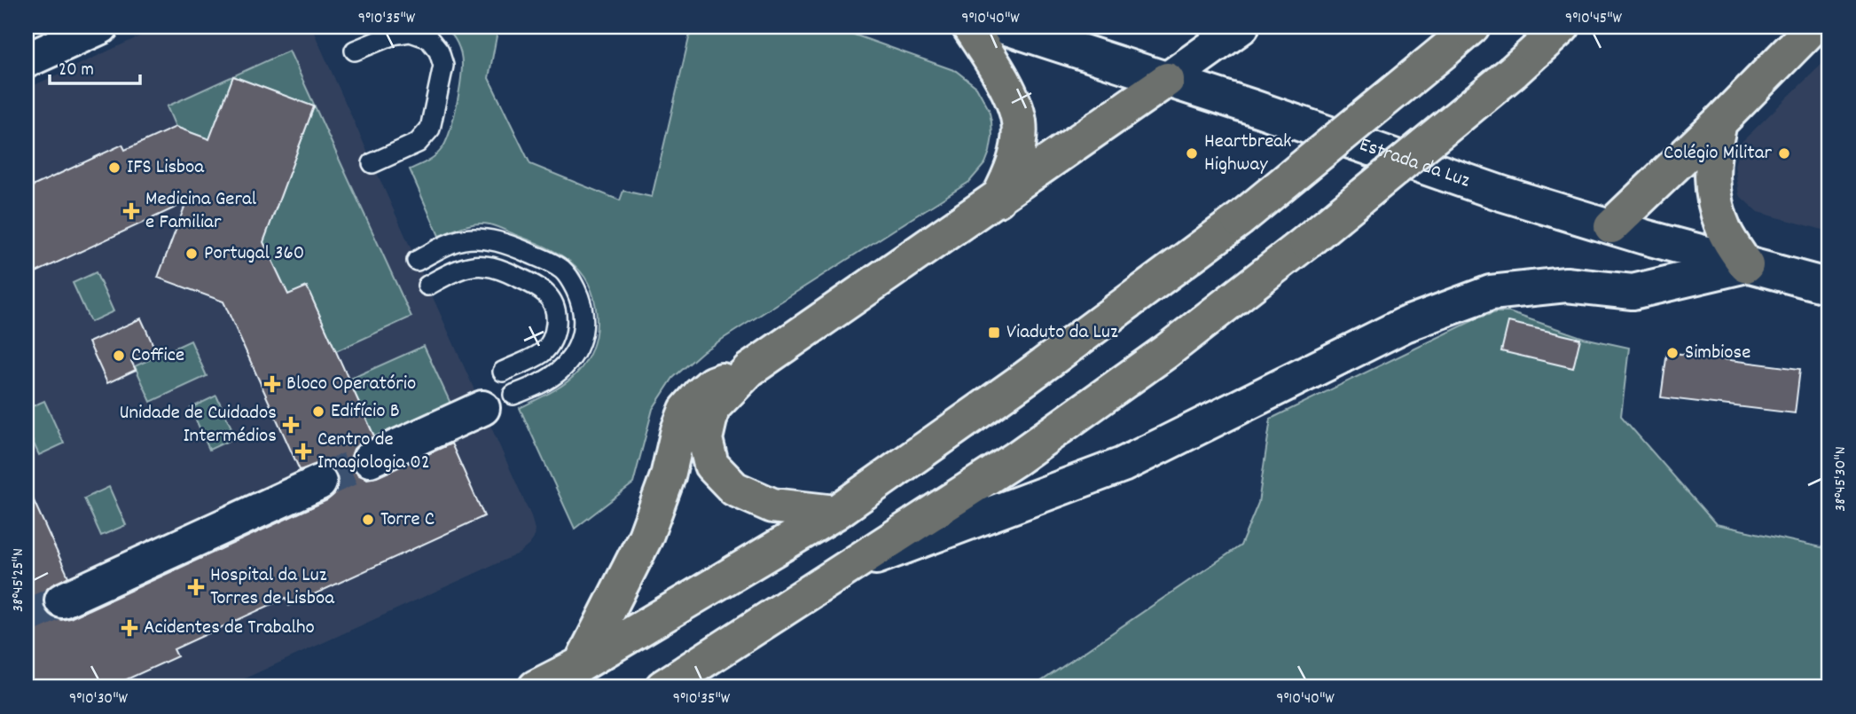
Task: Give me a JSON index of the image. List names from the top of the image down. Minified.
{"streets":{"main road":["Estrada da Luz"]},"places":{"other":["Heartbreak Highway","Colégio Militar","IFS Lisboa","Portugal 360","Simbiose","Coffice","Edifício B","Torre C"],"health":["Medicina Geral e Familiar","Bloco Operatório","Unidade de Cuidados Intermédios","Centro de Imagiologia 02","Hospital da Luz Torres de Lisboa","Acidentes de Trabalho"],"transit":["Viaduto da Luz"]},"scale_bar":"20 m","coordinates":["9°10'35\"W","9°10'40\"W","9°10'45\"W","38°45'30\"N","38°45'25\"N","9°10'30\"W"]}
